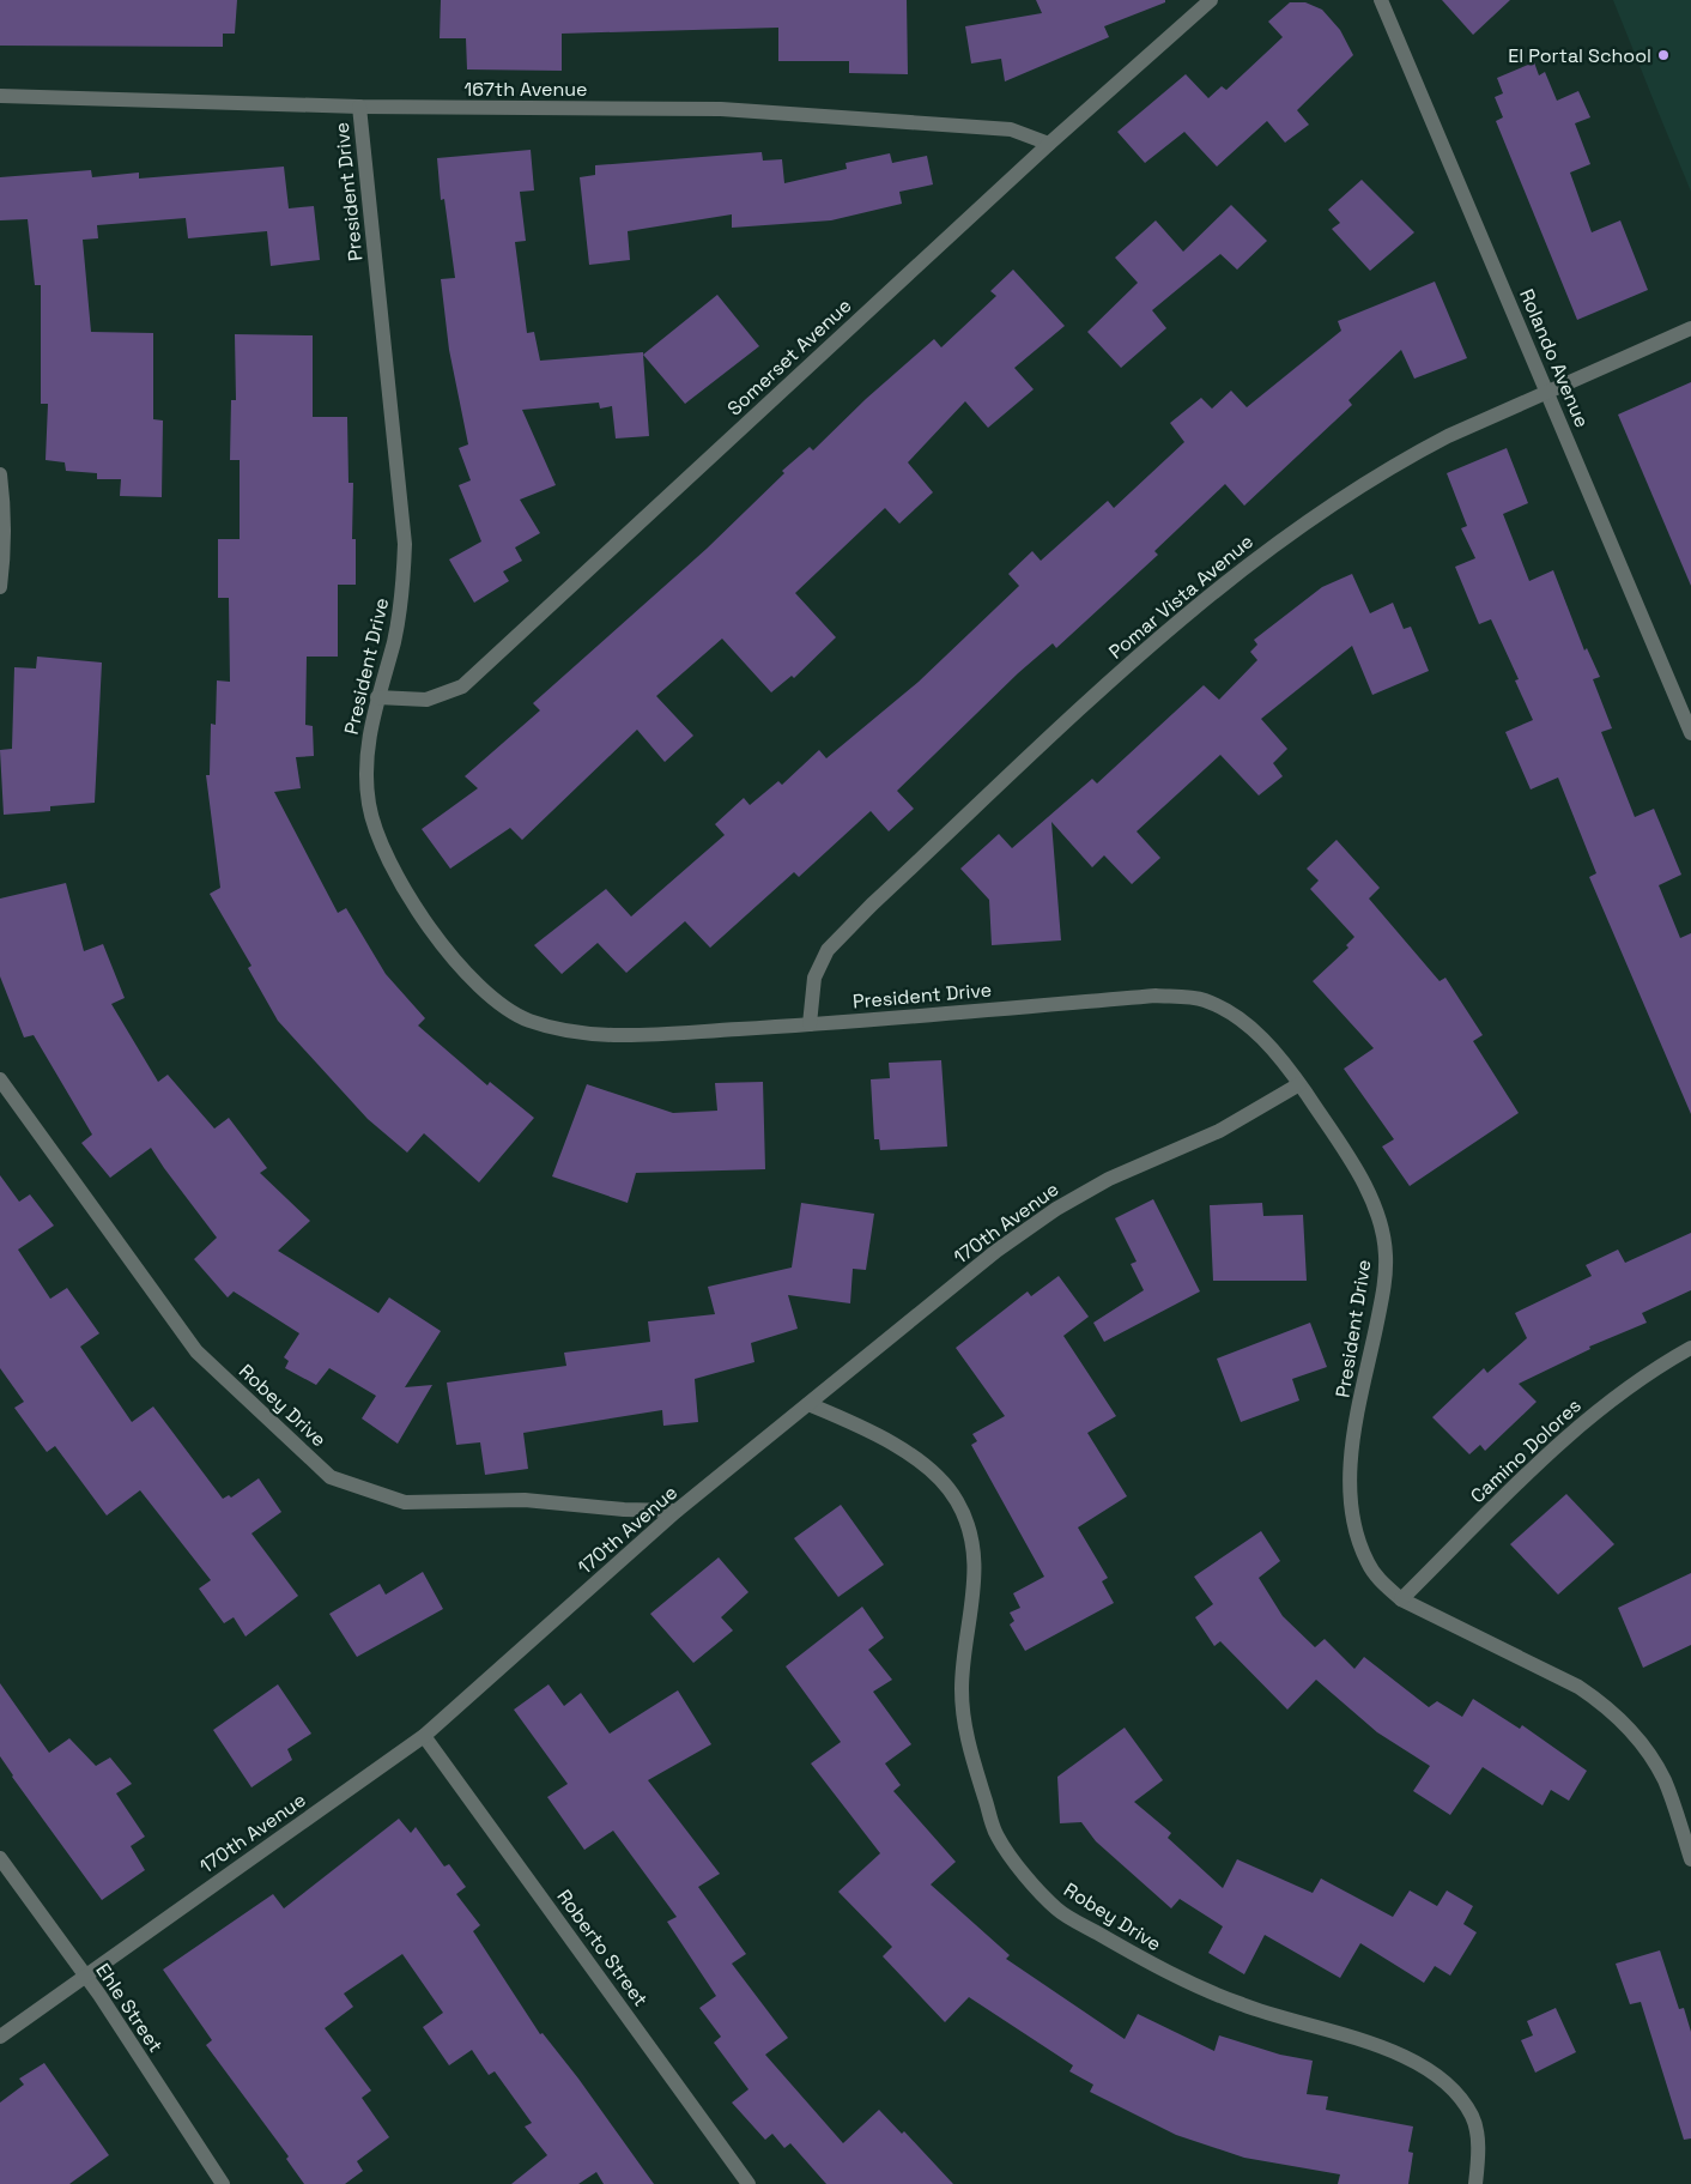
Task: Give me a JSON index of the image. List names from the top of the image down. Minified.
{"streets":{"street":["167th Avenue","President Drive","Somerset Avenue","Rolando Avenue","Pomar Vista Avenue","170th Avenue","Robey Drive","Camino Dolores","Roberto Street","Ehle Street"]},"crossings":[["167th Avenue","President Drive"],["167th Avenue","Somerset Avenue"],["President Drive","Somerset Avenue"],["President Drive","Pomar Vista Avenue"],["President Drive","170th Avenue"],["President Drive","Camino Dolores"],["Rolando Avenue","Pomar Vista Avenue"],["170th Avenue","Robey Drive"],["170th Avenue","Roberto Street"],["170th Avenue","Ehle Street"]],"places":["El Portal School"]}
